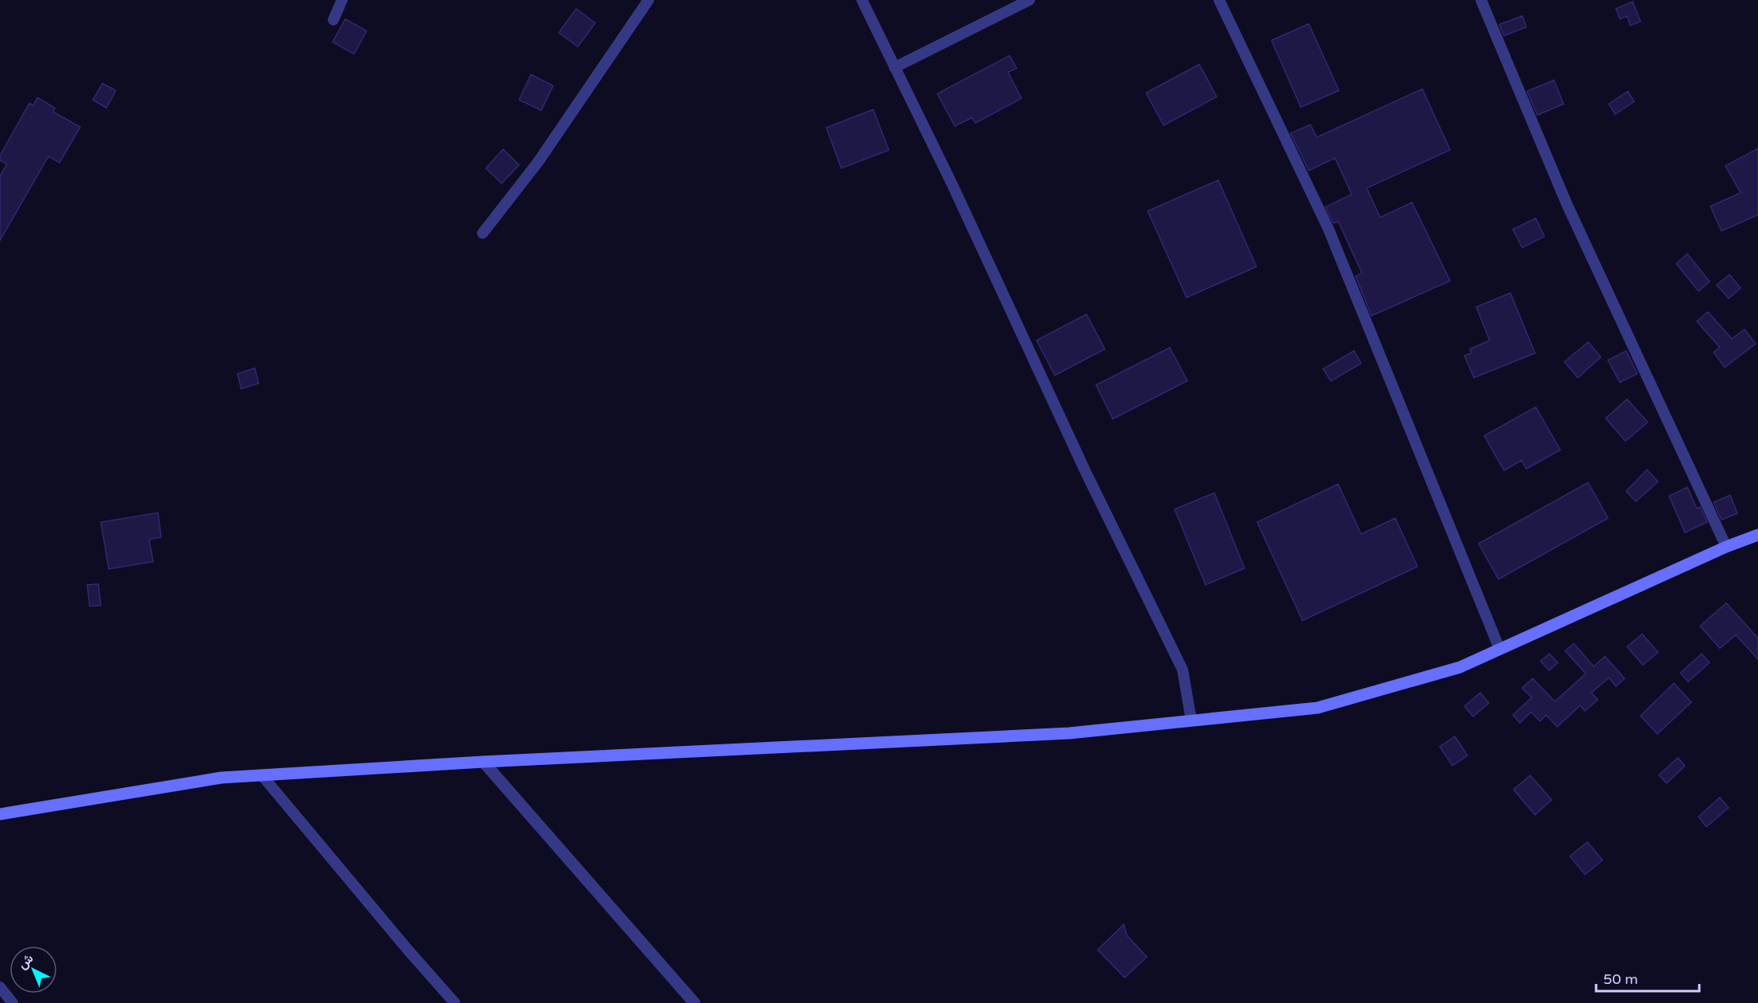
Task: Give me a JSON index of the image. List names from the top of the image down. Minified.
{"scale_bar":"50 m","north":"top left"}
